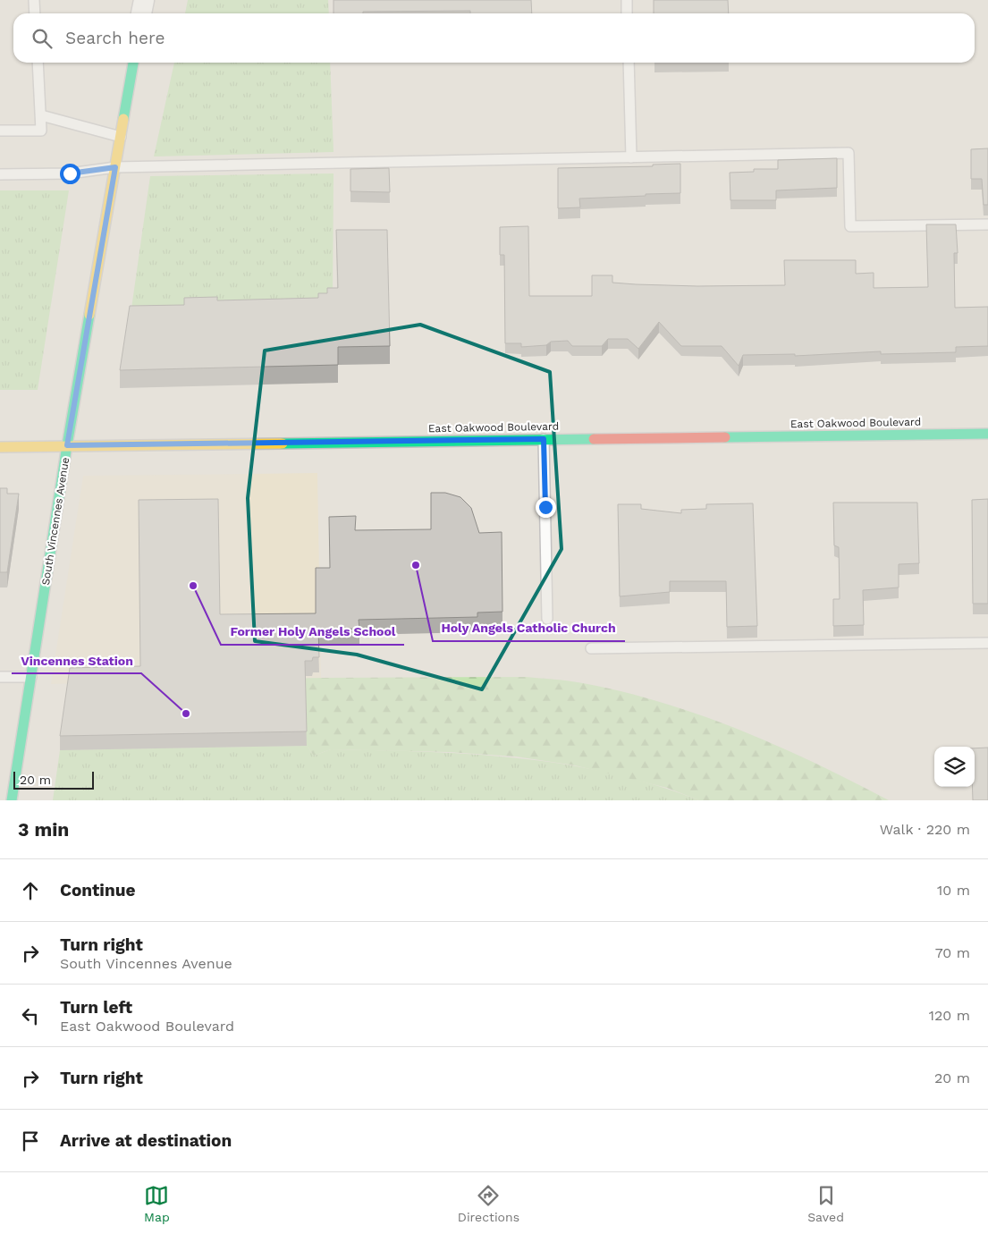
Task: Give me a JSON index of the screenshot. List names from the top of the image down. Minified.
{"streets":{"street":["East Oakwood Boulevard","South Vincennes Avenue"]},"crossings":[["East Oakwood Boulevard","South Vincennes Avenue"]],"places":["Holy Angels Catholic Church","Former Holy Angels School","Vincennes Station"],"scale_bar":"20 m","page":{"search":"Search here","scale":"20 m","heading":["3 min","Walk · 220 m"],"list":[["Continue","10 m"],["Turn right","South Vincennes Avenue","70 m"],["Turn left","East Oakwood Boulevard","120 m"],["Turn right","20 m"],"Arrive at destination"],"nav":["Map","Directions","Saved"]}}
